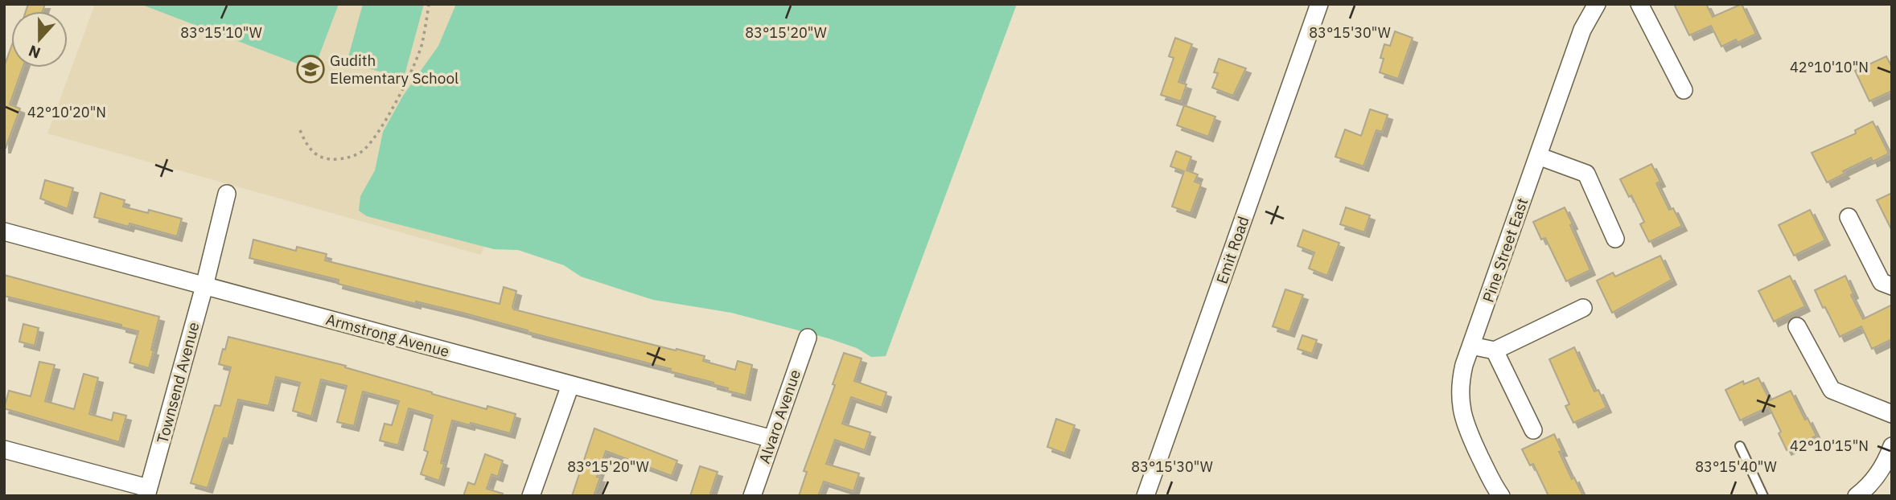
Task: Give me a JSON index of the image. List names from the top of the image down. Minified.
{"streets":{"street":["Emit Road","Pine Street East","Armstrong Avenue","Townsend Avenue","Alvaro Avenue"]},"crossings":[["Armstrong Avenue","Townsend Avenue"],["Armstrong Avenue","Alvaro Avenue"]],"places":{"school or university":["Gudith Elementary School"]},"north":"bottom","coordinates":["83°15'30\"W","83°15'10\"W","83°15'20\"W","42°10'10\"N","42°10'20\"N","42°10'15\"N","83°15'40\"W"]}
